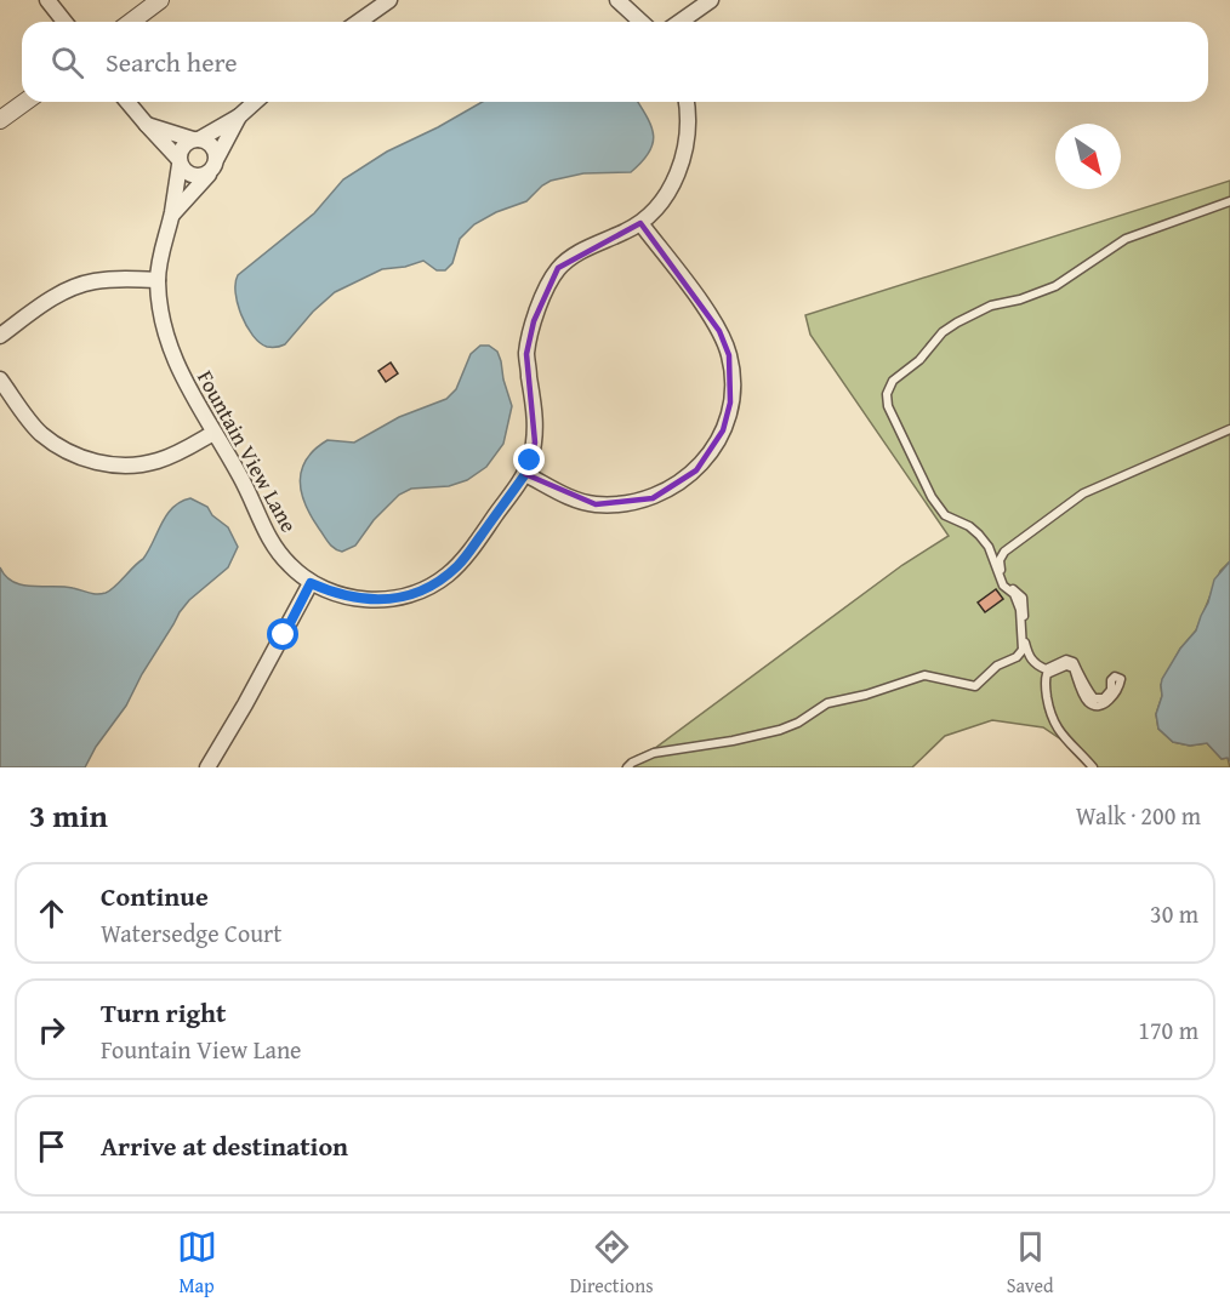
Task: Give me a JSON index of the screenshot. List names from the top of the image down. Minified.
{"streets":{"street":["Fountain View Lane"]},"north":"bottom right","page":{"search":"Search here","heading":["3 min","Walk · 200 m"],"list":[["Continue","Watersedge Court","30 m"],["Turn right","Fountain View Lane","170 m"],"Arrive at destination"],"nav":["Map","Directions","Saved"]}}
